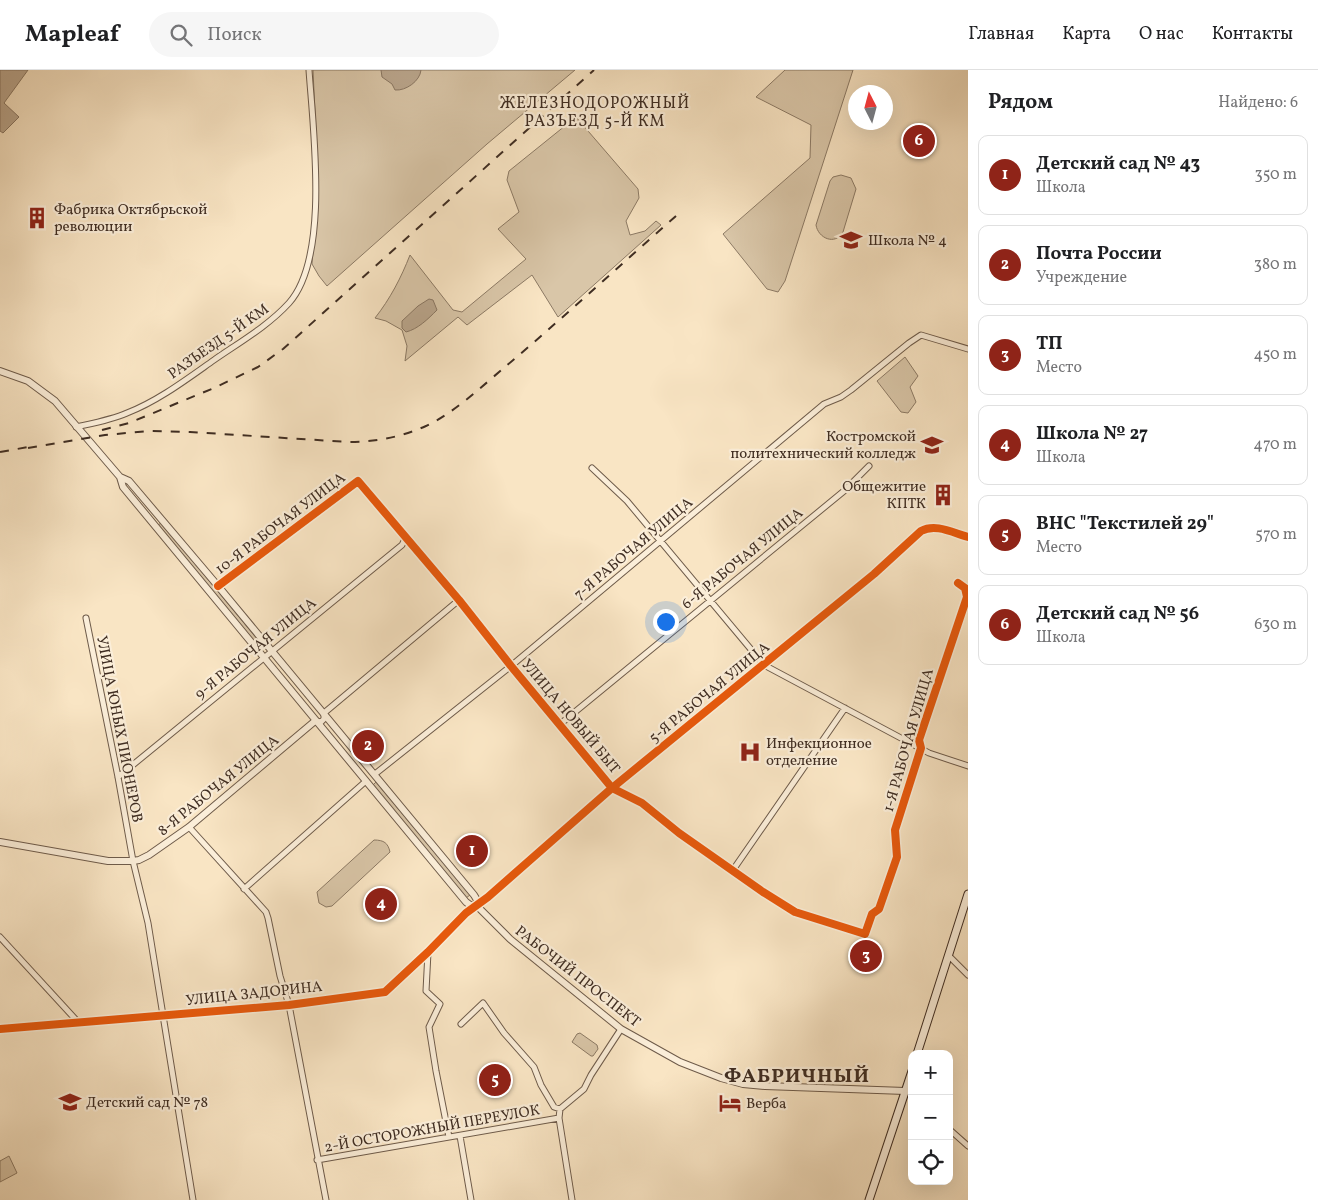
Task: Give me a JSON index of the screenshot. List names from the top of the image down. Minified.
{"streets":{"street":["РАЗЪЕЗД 5-Й КМ","10-Я РАБОЧАЯ УЛИЦА","7-Я РАБОЧАЯ УЛИЦА","6-Я РАБОЧАЯ УЛИЦА","9-Я РАБОЧАЯ УЛИЦА","5-Я РАБОЧАЯ УЛИЦА","УЛИЦА НОВЫЙ БЫТ","УЛИЦА ЮНЫХ ПИОНЕРОВ","1-Я РАБОЧАЯ УЛИЦА","8-Я РАБОЧАЯ УЛИЦА","РАБОЧИЙ ПРОСПЕКТ","УЛИЦА ЗАДОРИНА","2-Й ОСТОРОЖНЫЙ ПЕРЕУЛОК"]},"crossings":[["РАЗЪЕЗД 5-Й КМ","РАБОЧИЙ ПРОСПЕКТ"],["10-Я РАБОЧАЯ УЛИЦА","УЛИЦА НОВЫЙ БЫТ"],["10-Я РАБОЧАЯ УЛИЦА","РАБОЧИЙ ПРОСПЕКТ"],["7-Я РАБОЧАЯ УЛИЦА","УЛИЦА НОВЫЙ БЫТ"],["7-Я РАБОЧАЯ УЛИЦА","РАБОЧИЙ ПРОСПЕКТ"],["6-Я РАБОЧАЯ УЛИЦА","УЛИЦА НОВЫЙ БЫТ"],["9-Я РАБОЧАЯ УЛИЦА","УЛИЦА НОВЫЙ БЫТ"],["9-Я РАБОЧАЯ УЛИЦА","УЛИЦА ЮНЫХ ПИОНЕРОВ"],["9-Я РАБОЧАЯ УЛИЦА","РАБОЧИЙ ПРОСПЕКТ"],["5-Я РАБОЧАЯ УЛИЦА","УЛИЦА НОВЫЙ БЫТ"],["5-Я РАБОЧАЯ УЛИЦА","РАБОЧИЙ ПРОСПЕКТ"],["5-Я РАБОЧАЯ УЛИЦА","УЛИЦА ЗАДОРИНА"],["УЛИЦА НОВЫЙ БЫТ","1-Я РАБОЧАЯ УЛИЦА"],["УЛИЦА ЮНЫХ ПИОНЕРОВ","8-Я РАБОЧАЯ УЛИЦА"],["УЛИЦА ЮНЫХ ПИОНЕРОВ","УЛИЦА ЗАДОРИНА"],["8-Я РАБОЧАЯ УЛИЦА","РАБОЧИЙ ПРОСПЕКТ"],["РАБОЧИЙ ПРОСПЕКТ","УЛИЦА ЗАДОРИНА"],["РАБОЧИЙ ПРОСПЕКТ","2-Й ОСТОРОЖНЫЙ ПЕРЕУЛОК"]],"districts":["ЖЕЛЕЗНОДОРОЖНЫЙ РАЗЪЕЗД 5-Й КМ","ФАБРИЧНЫЙ"],"places":{"building":["Фабрика Октябрьской революции","Общежитие КПТК"],"school or university":["Школа № 4","Костромской политехнический колледж","Детский сад № 78"],"hospital":["Инфекционное отделение"],"hotel":["Верба"]},"north":"top","page":{"header":"Mapleaf","search":"Поиск","nav":["Главная","Карта","О нас","Контакты"],"heading":["Рядом","Найдено: 6"],"pins":["6","2","1","4","3","5"],"list":[{"mark":"1","name":"Детский сад № 43","note":"Школа","value":"350 m"},{"mark":"2","name":"Почта России","note":"Учреждение","value":"380 m"},{"mark":"3","name":"ТП","note":"Место","value":"450 m"},{"mark":"4","name":"Школа № 27","note":"Школа","value":"470 m"},{"mark":"5","name":"ВНС \"Текстилей 29\"","note":"Место","value":"570 m"},{"mark":"6","name":"Детский сад № 56","note":"Школа","value":"630 m"}],"map_buttons":["+","−"]}}
